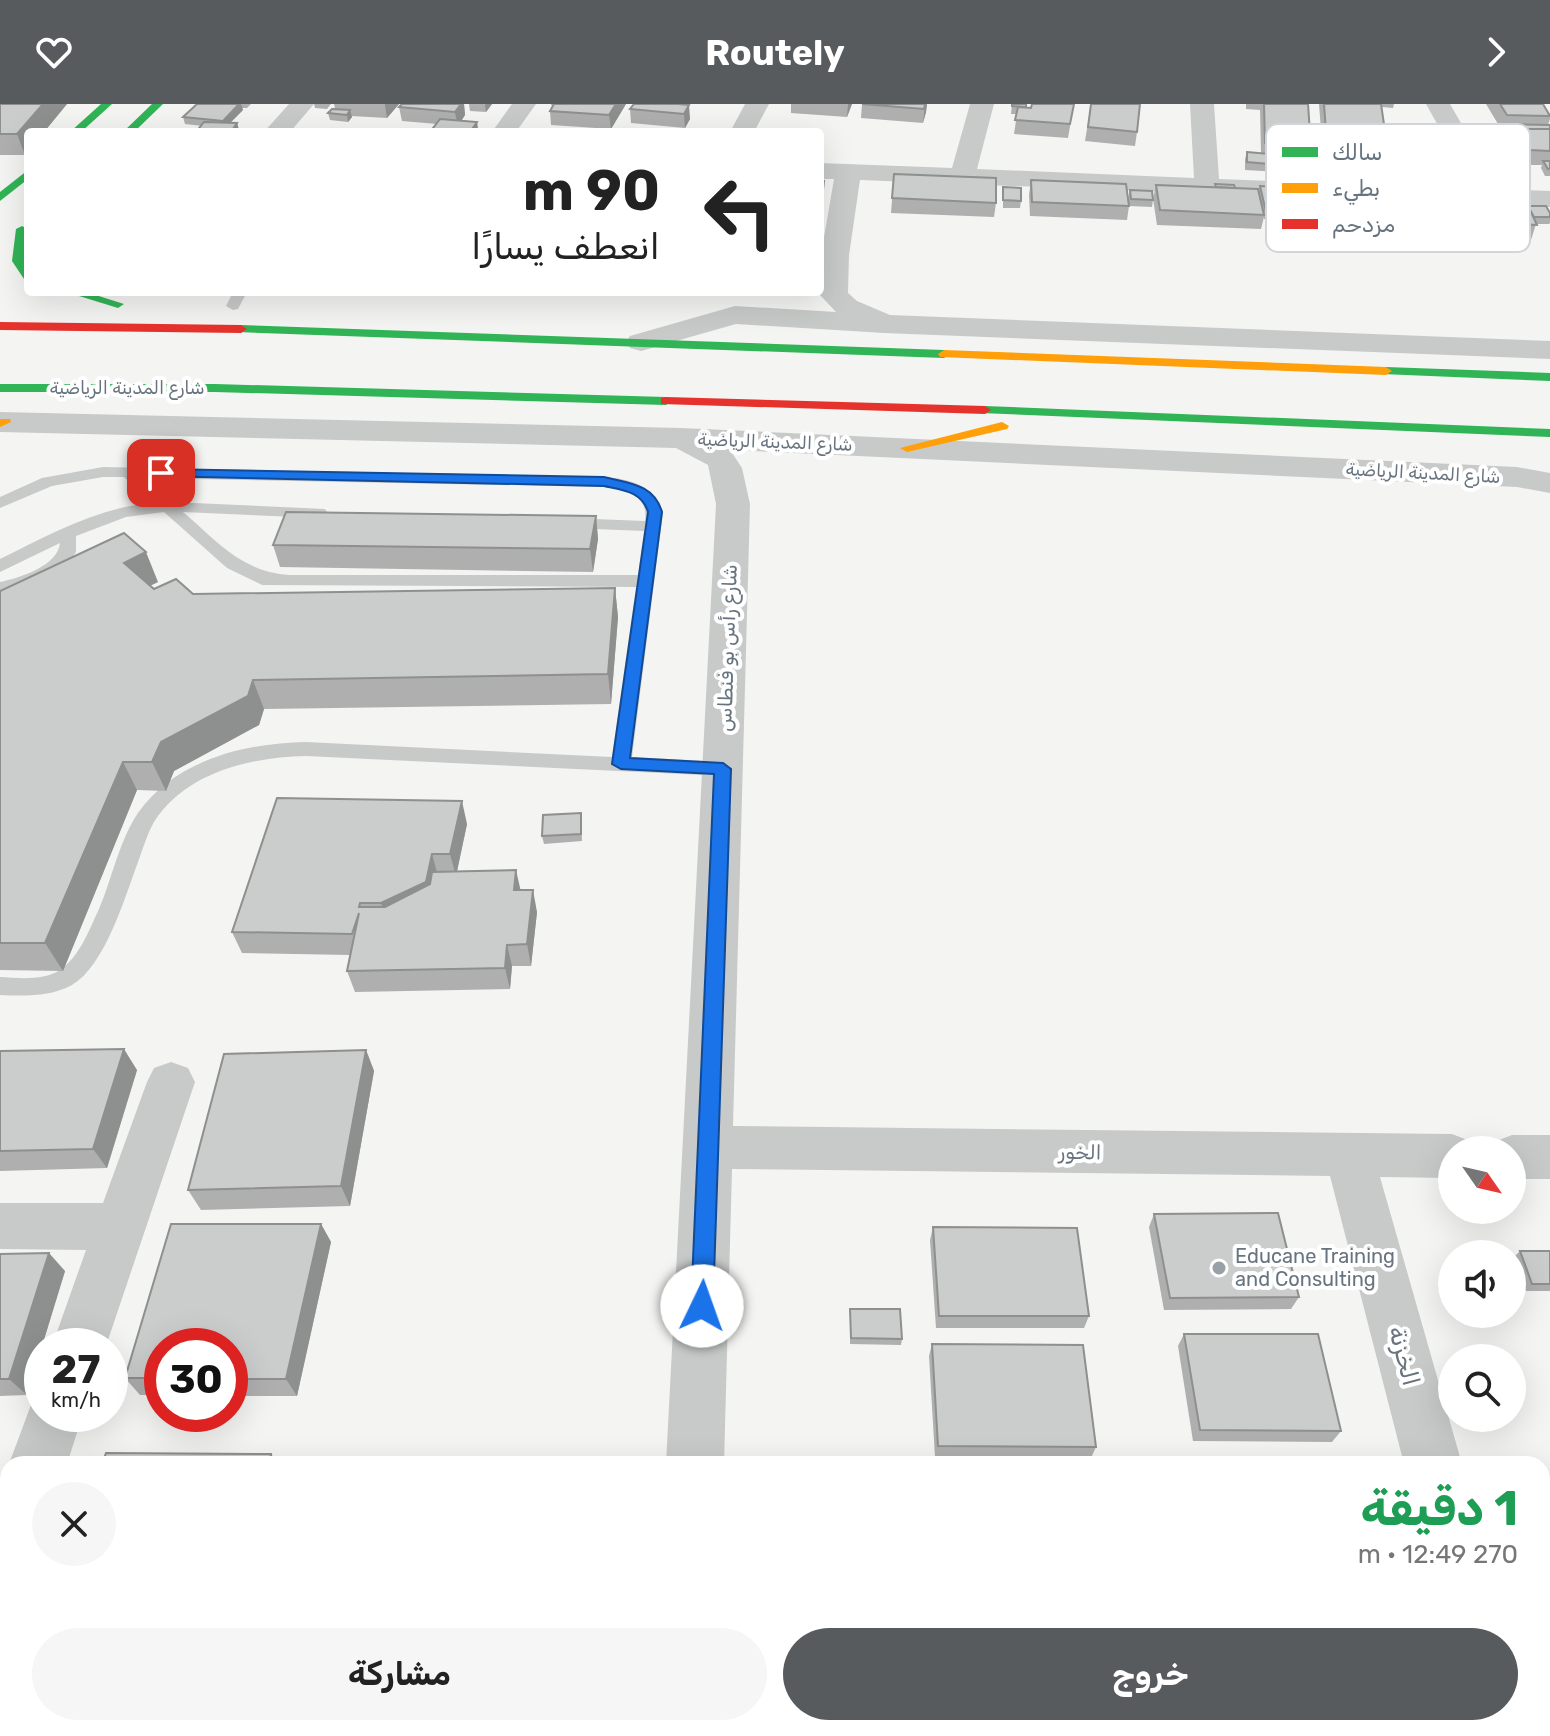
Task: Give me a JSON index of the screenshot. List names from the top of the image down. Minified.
{"streets":{"main road":["شارع المدينة الرياضية"],"street":["شارع رأس بو فنطاس","الخور","الخزنة"]},"crossings":[["شارع المدينة الرياضية","شارع رأس بو فنطاس"],["شارع رأس بو فنطاس","الخور"],["الخور","الخزنة"]],"places":["Educane Training and Consulting"],"legend":["سالك","بطيء","مزدحم"],"north":"bottom right","page":{"header":"Routely","turn":["90 m","انعطف يسارًا"],"speed":"27 km/h","limit":"30","heading":["1 دقيقة","270 m · 12:49"],"buttons":["خروج","مشاركة"]}}
